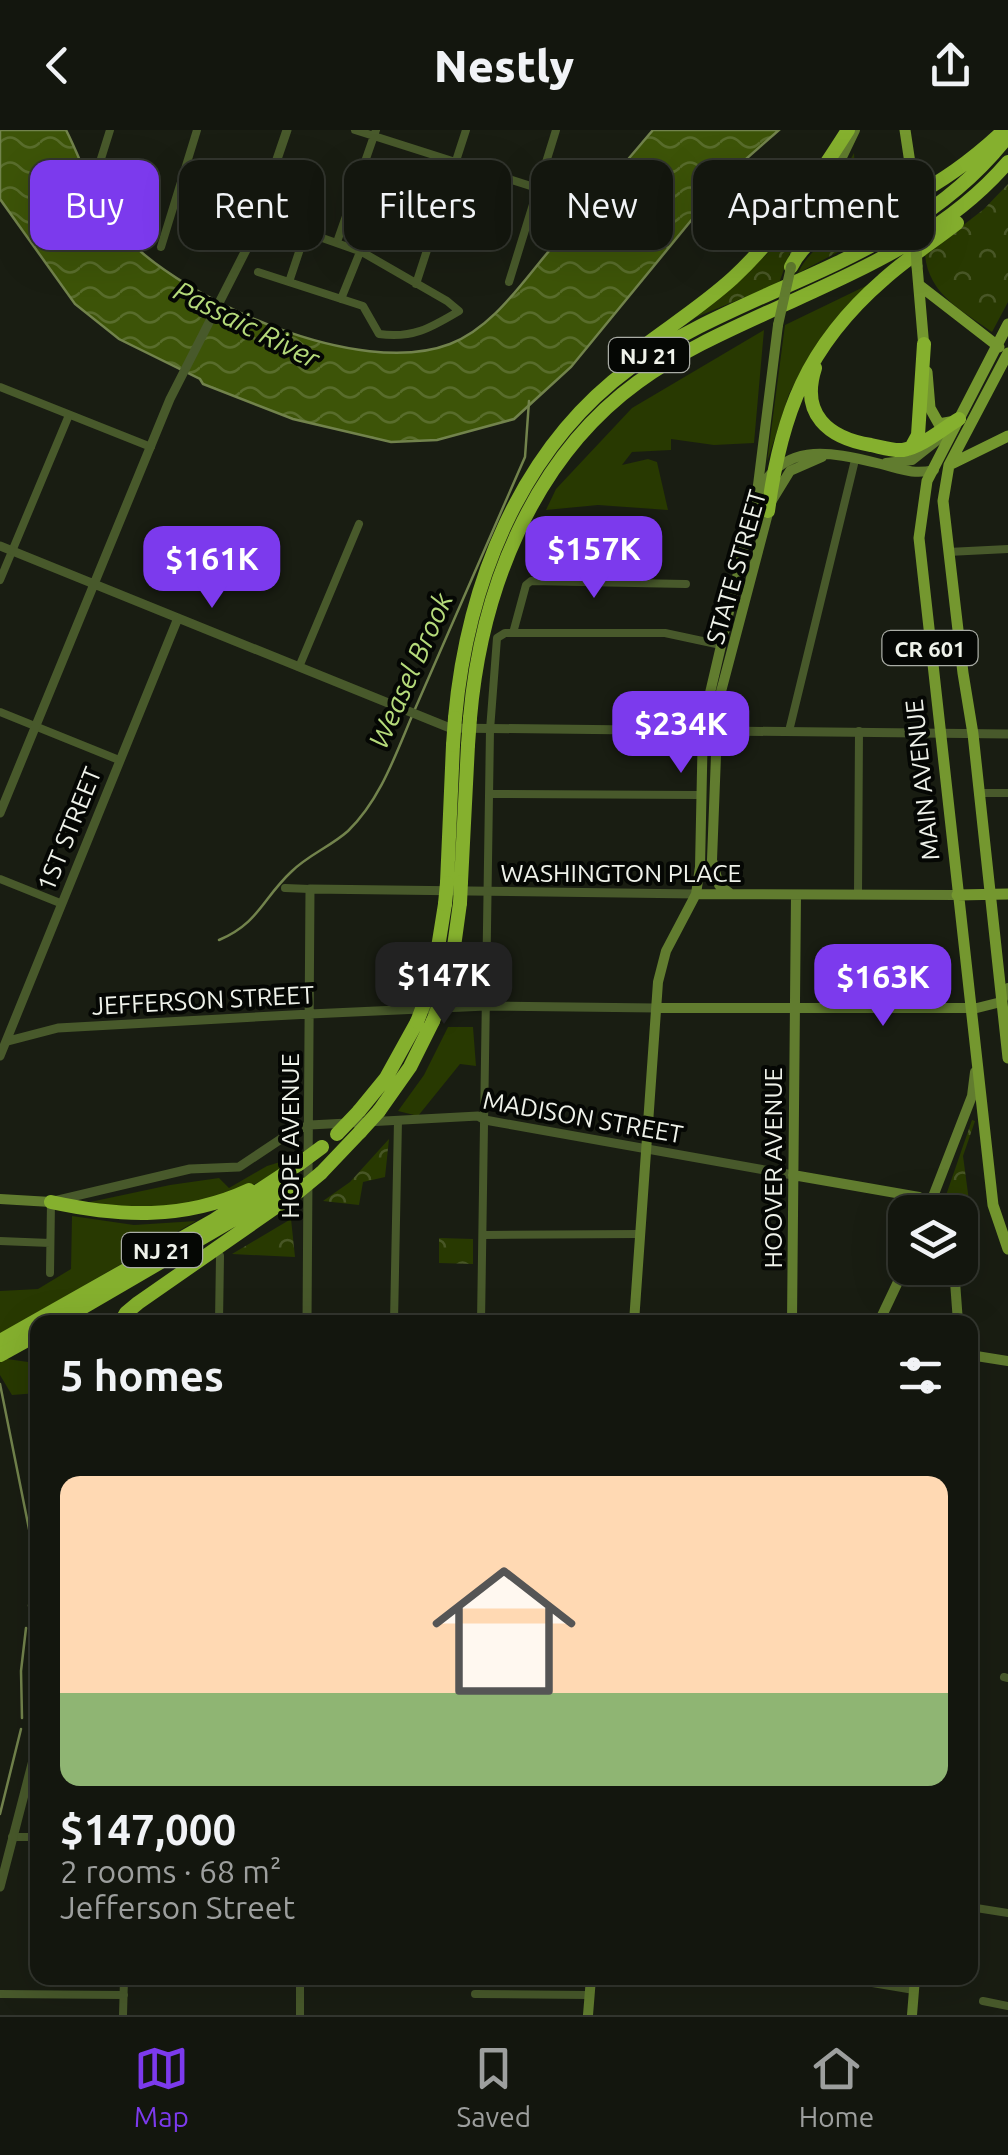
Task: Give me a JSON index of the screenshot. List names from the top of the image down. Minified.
{"streets":{"highway":["NJ 21"],"main road":["STATE STREET","CR 601","MAIN AVENUE","WASHINGTON PLACE","JEFFERSON STREET","MADISON STREET","HOOVER AVENUE"],"street":["1ST STREET","HOPE AVENUE"]},"crossings":[["STATE STREET","MAIN AVENUE"],["STATE STREET","WASHINGTON PLACE"],["MAIN AVENUE","WASHINGTON PLACE"],["MAIN AVENUE","JEFFERSON STREET"],["1ST STREET","JEFFERSON STREET"],["WASHINGTON PLACE","HOPE AVENUE"],["WASHINGTON PLACE","HOOVER AVENUE"],["JEFFERSON STREET","HOPE AVENUE"],["JEFFERSON STREET","HOOVER AVENUE"],["MADISON STREET","HOPE AVENUE"],["MADISON STREET","HOOVER AVENUE"]],"water":["Passaic River","Weasel Brook"],"page":{"header":"Nestly","chip":["Buy","Rent","Filters","New","Apartment"],"price":["$157K","$161K","$234K","$147K","$163K"],"heading":"5 homes","list":[{"name":"$147,000","note":"2 rooms · 68 m² · Jefferson Street"}],"tabs":["Map","Saved","Home"]}}
